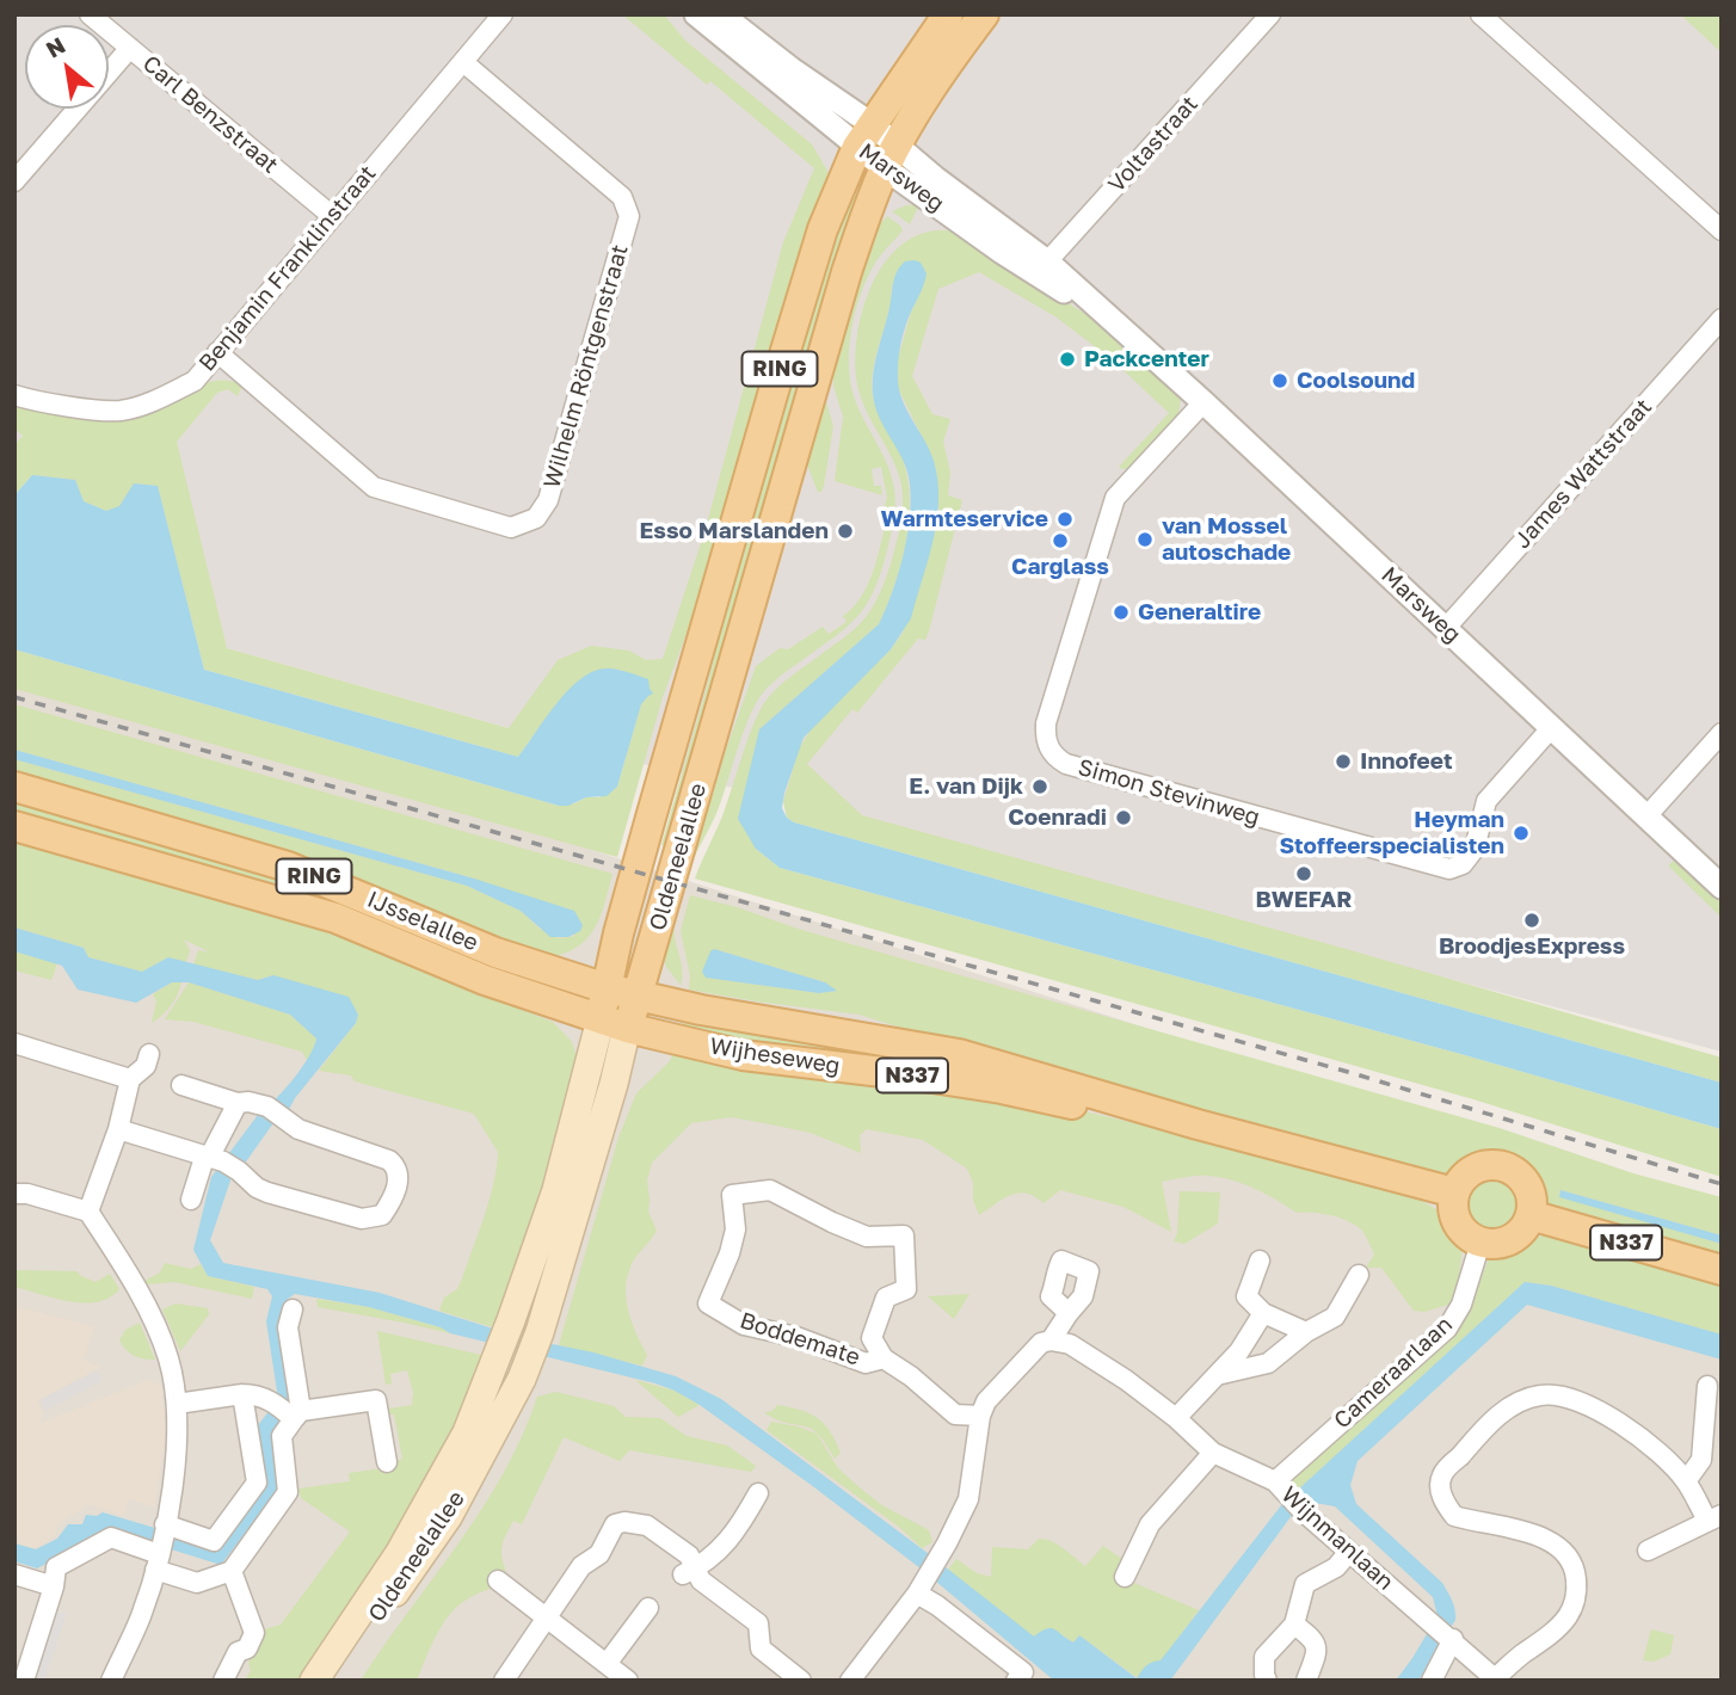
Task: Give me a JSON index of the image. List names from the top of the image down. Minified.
{"streets":{"main road":["RING","Oldeneelallee","IJsselallee","Wijheseweg","N337"],"street":["Carl Benzstraat","Voltastraat","Marsweg","Benjamin Franklinstraat","Wilhelm Röntgenstraat","James Wattstraat","Simon Stevinweg","Boddemate","Cameraarlaan","Wijnmanlaan"]},"crossings":[["Carl Benzstraat","Benjamin Franklinstraat"],["Voltastraat","Marsweg"],["Marsweg","James Wattstraat"],["Marsweg","Simon Stevinweg"],["Marsweg","Oldeneelallee"],["Benjamin Franklinstraat","Wilhelm Röntgenstraat"],["Oldeneelallee","IJsselallee"],["Oldeneelallee","Wijheseweg"],["IJsselallee","Wijheseweg"],["Wijheseweg","N337"],["Wijheseweg","Cameraarlaan"],["N337","Cameraarlaan"],["Cameraarlaan","Wijnmanlaan"]],"places":["Packcenter","Coolsound","Warmteservice","Esso Marslanden","van Mossel autoschade","Carglass","Generaltire","Innofeet","E. van Dijk","Coenradi","Heyman Stoffeerspecialisten","BWEFAR","BroodjesExpress"],"north":"top left"}
